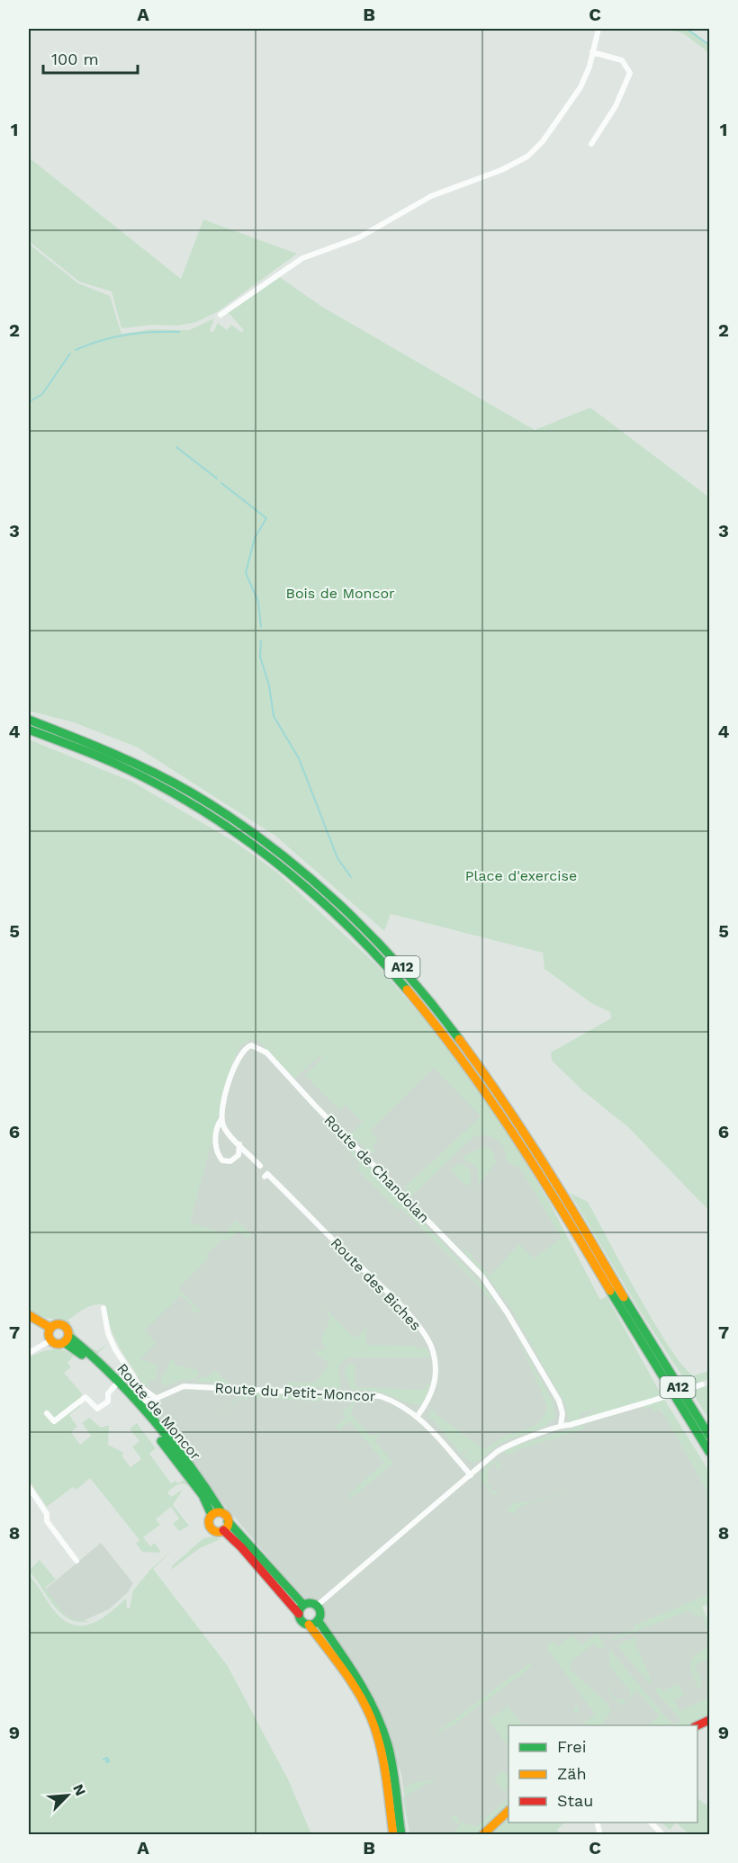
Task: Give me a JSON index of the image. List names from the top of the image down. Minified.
{"streets":{"main road":["A12","Route de Moncor"],"street":["Route de Chandolan","Route des Biches","Route du Petit-Moncor"]},"crossings":[["Route des Biches","Route du Petit-Moncor"],["Route du Petit-Moncor","Route de Moncor"]],"parks":["Bois de Moncor","Place d'exercise"],"legend":["Frei","Zäh","Stau"],"scale_bar":"100 m","north":"top right","grid":{"columns":["A","B","C"],"rows":["1","2","3","4","5","6","7","8","9"]}}
